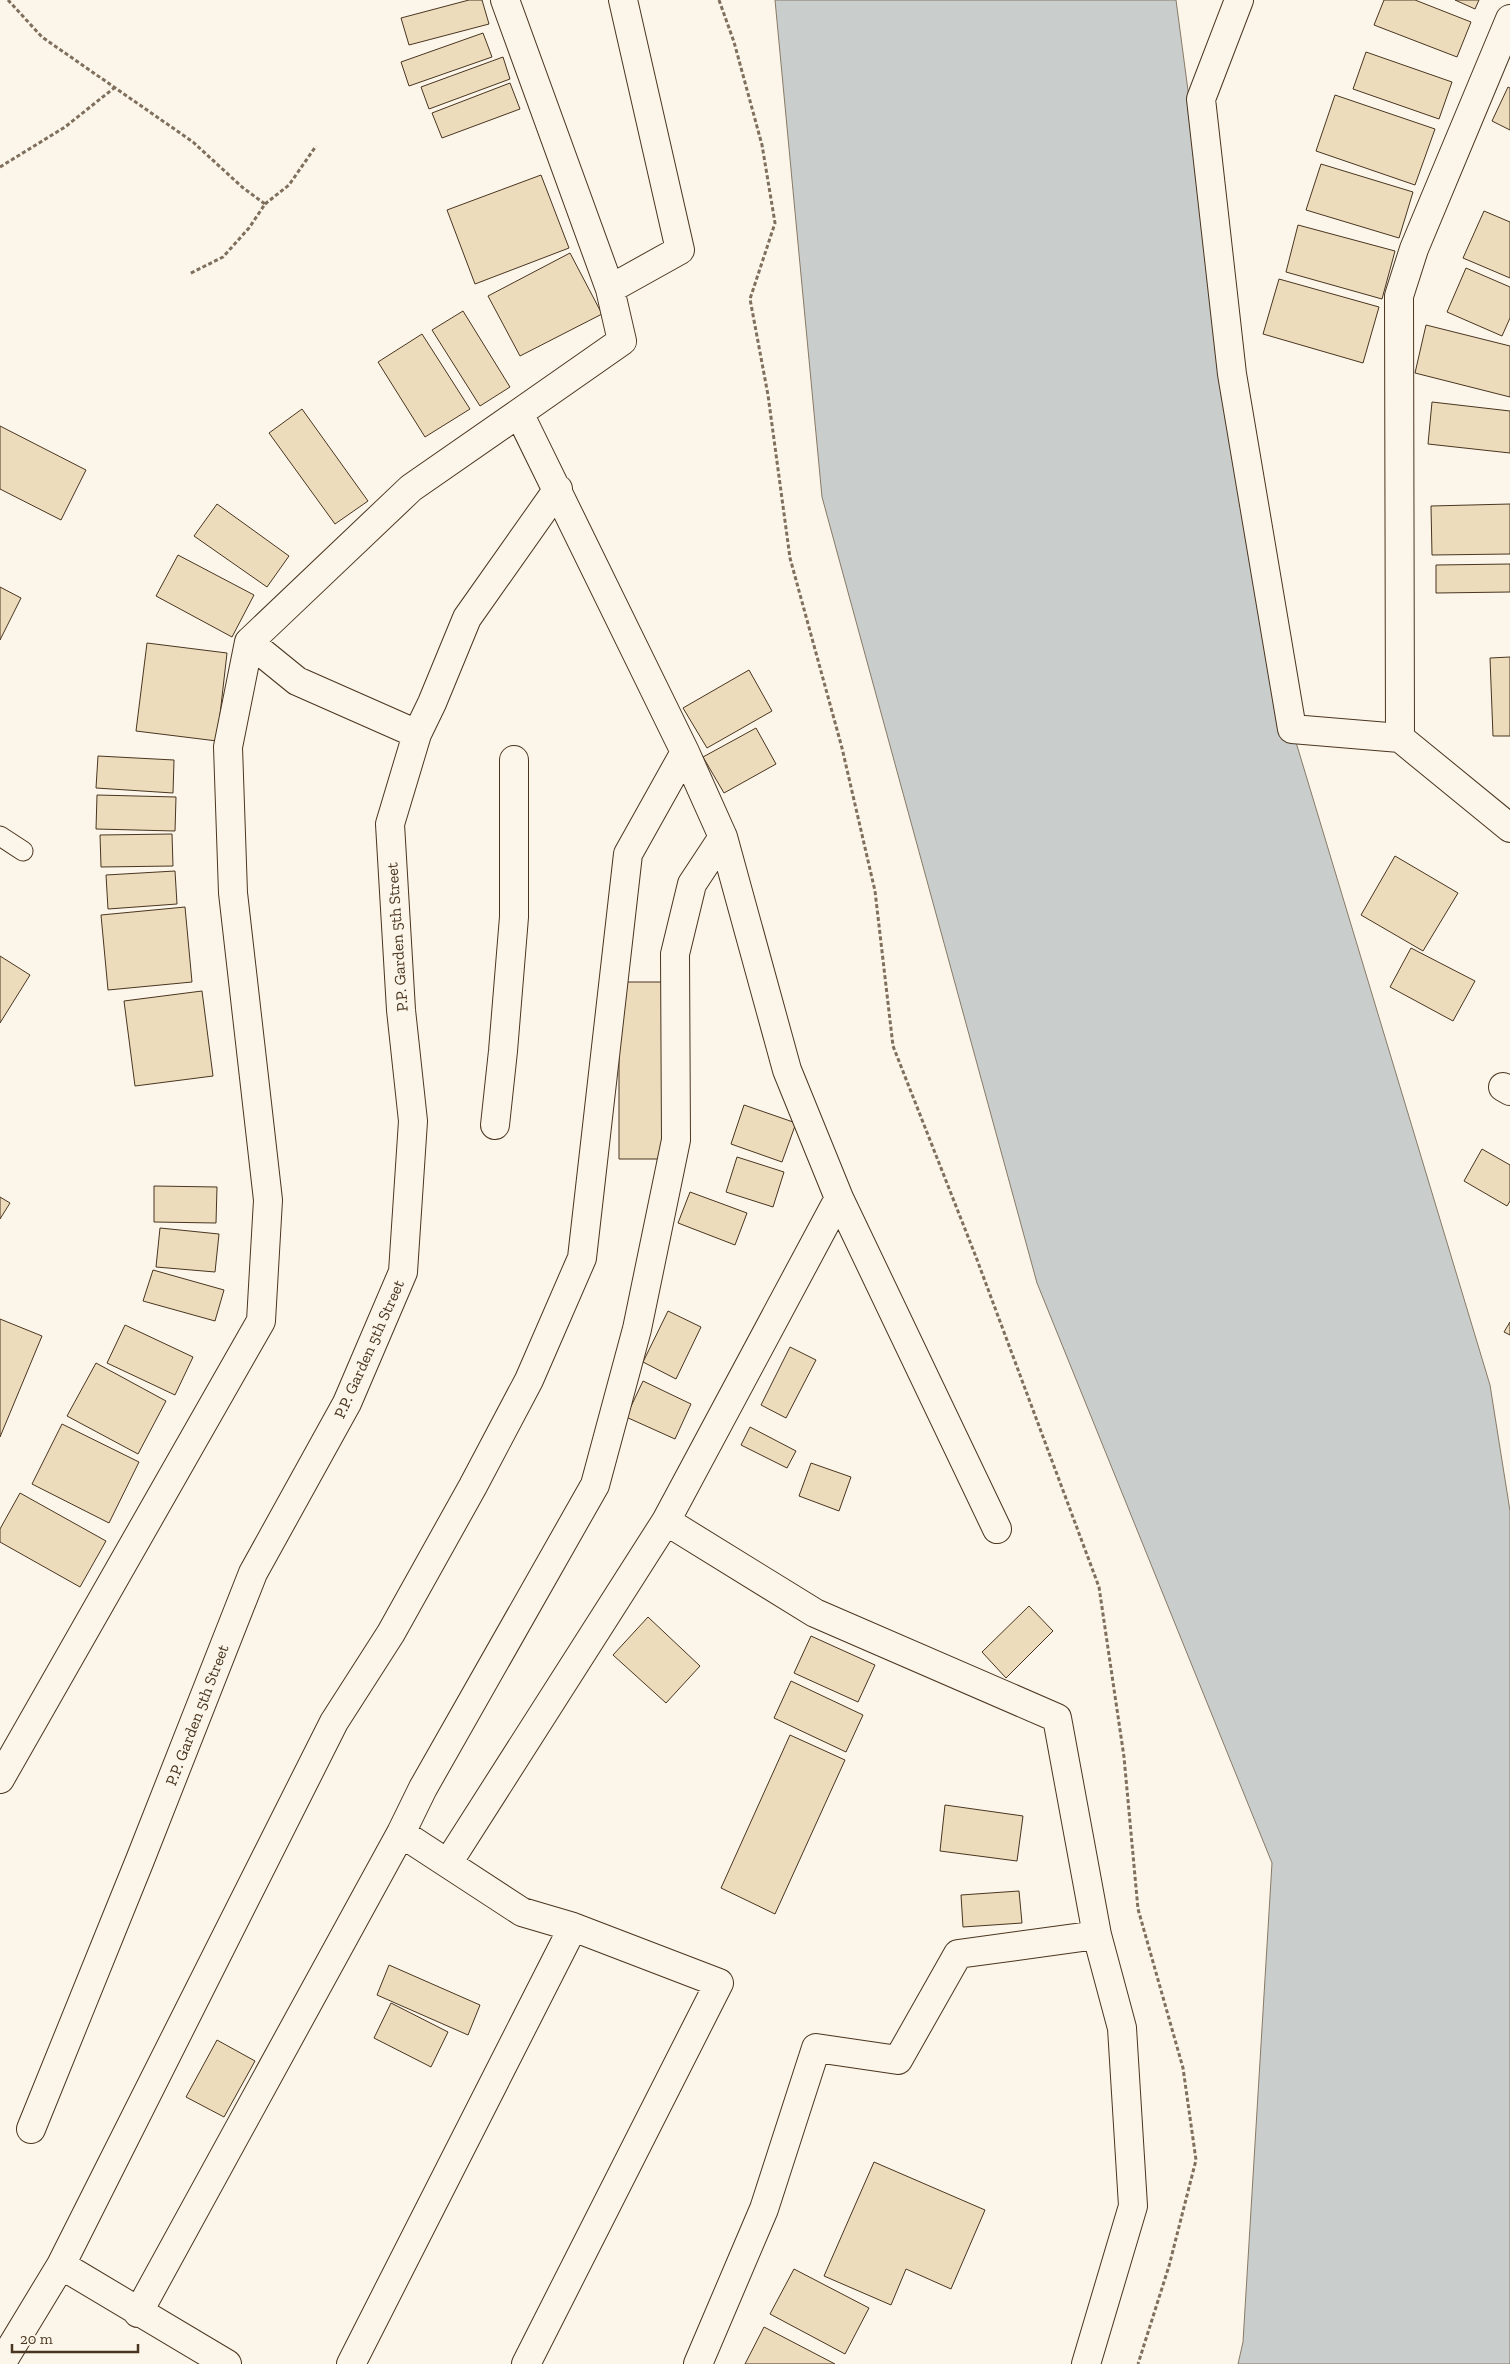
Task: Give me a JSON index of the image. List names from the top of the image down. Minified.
{"streets":{"street":["P.P. Garden 5th Street"]},"scale_bar":"20 m"}
